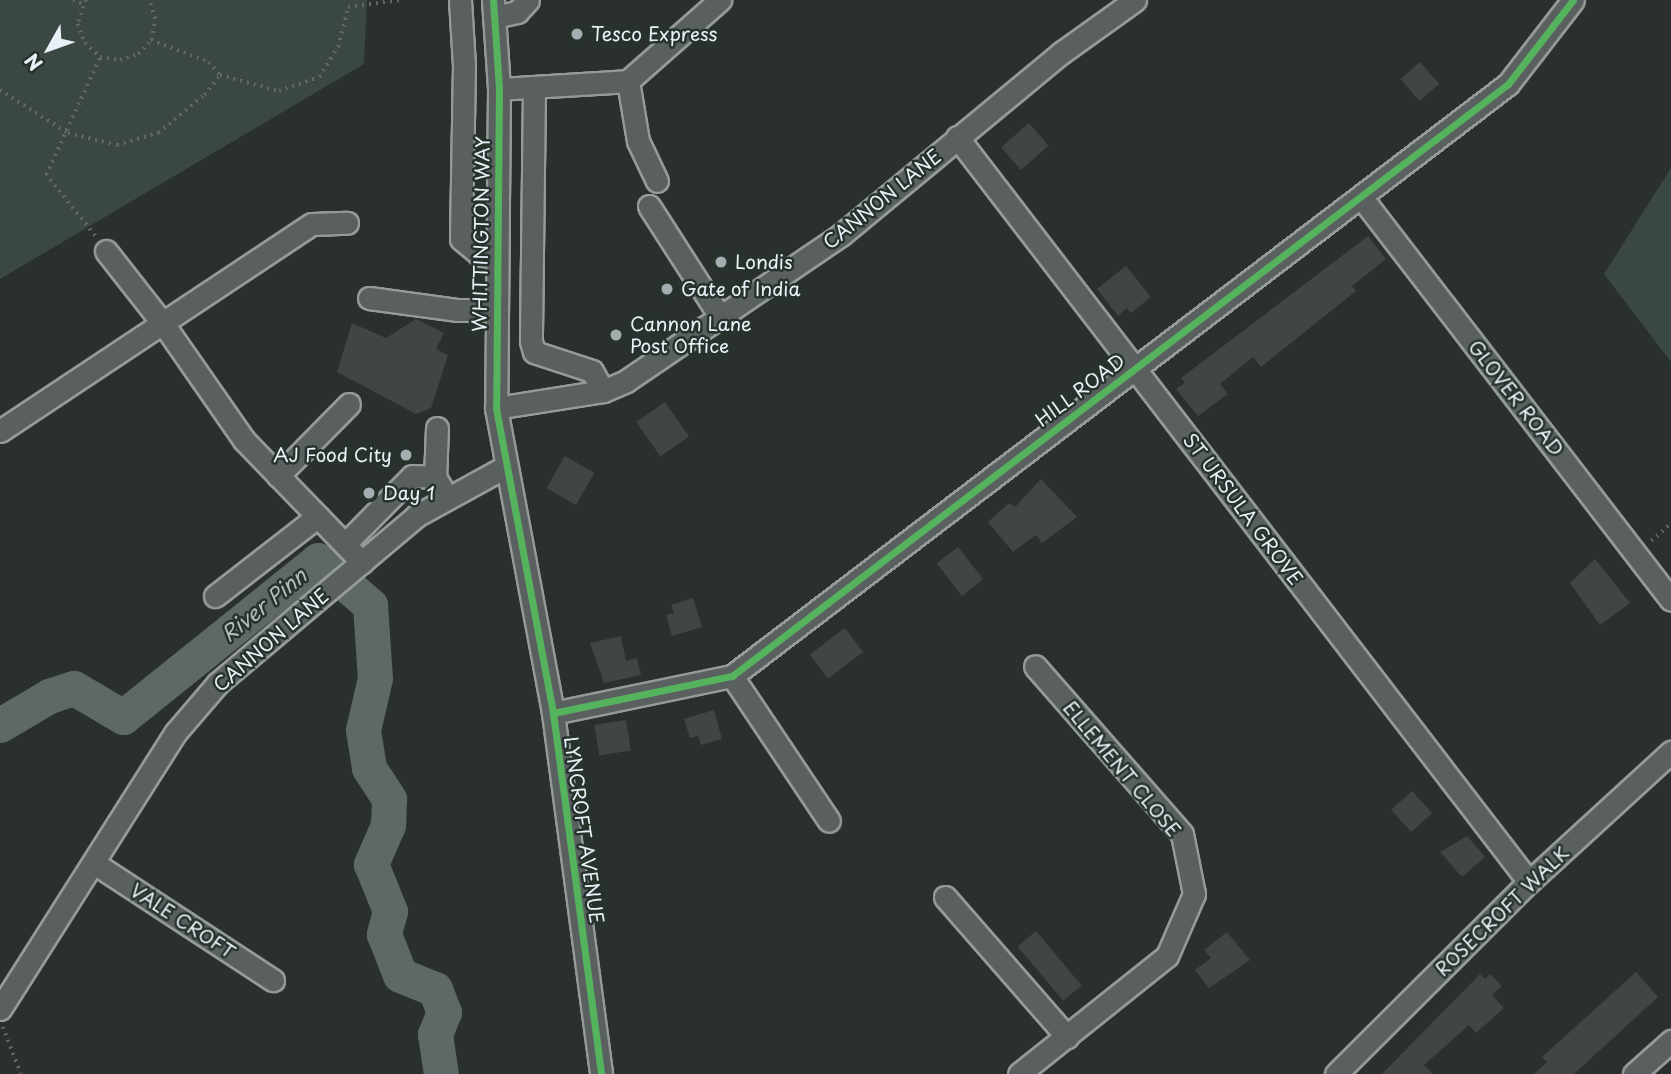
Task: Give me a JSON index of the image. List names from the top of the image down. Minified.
{"streets":{"street":["CANNON LANE","WHITTINGTON WAY","HILL ROAD","GLOVER ROAD","ST URSULA GROVE","ELLEMENT CLOSE","LYNCROFT AVENUE","ROSECROFT WALK","VALE CROFT"]},"crossings":[["CANNON LANE","WHITTINGTON WAY"],["CANNON LANE","ST URSULA GROVE"],["CANNON LANE","LYNCROFT AVENUE"],["CANNON LANE","VALE CROFT"],["WHITTINGTON WAY","LYNCROFT AVENUE"],["HILL ROAD","GLOVER ROAD"],["HILL ROAD","ST URSULA GROVE"],["HILL ROAD","LYNCROFT AVENUE"],["ST URSULA GROVE","ROSECROFT WALK"]],"water":["River Pinn"],"places":["Tesco Express","Londis","Gate of India","Cannon Lane Post Office","AJ Food City","Day 1"],"north":"bottom left"}
